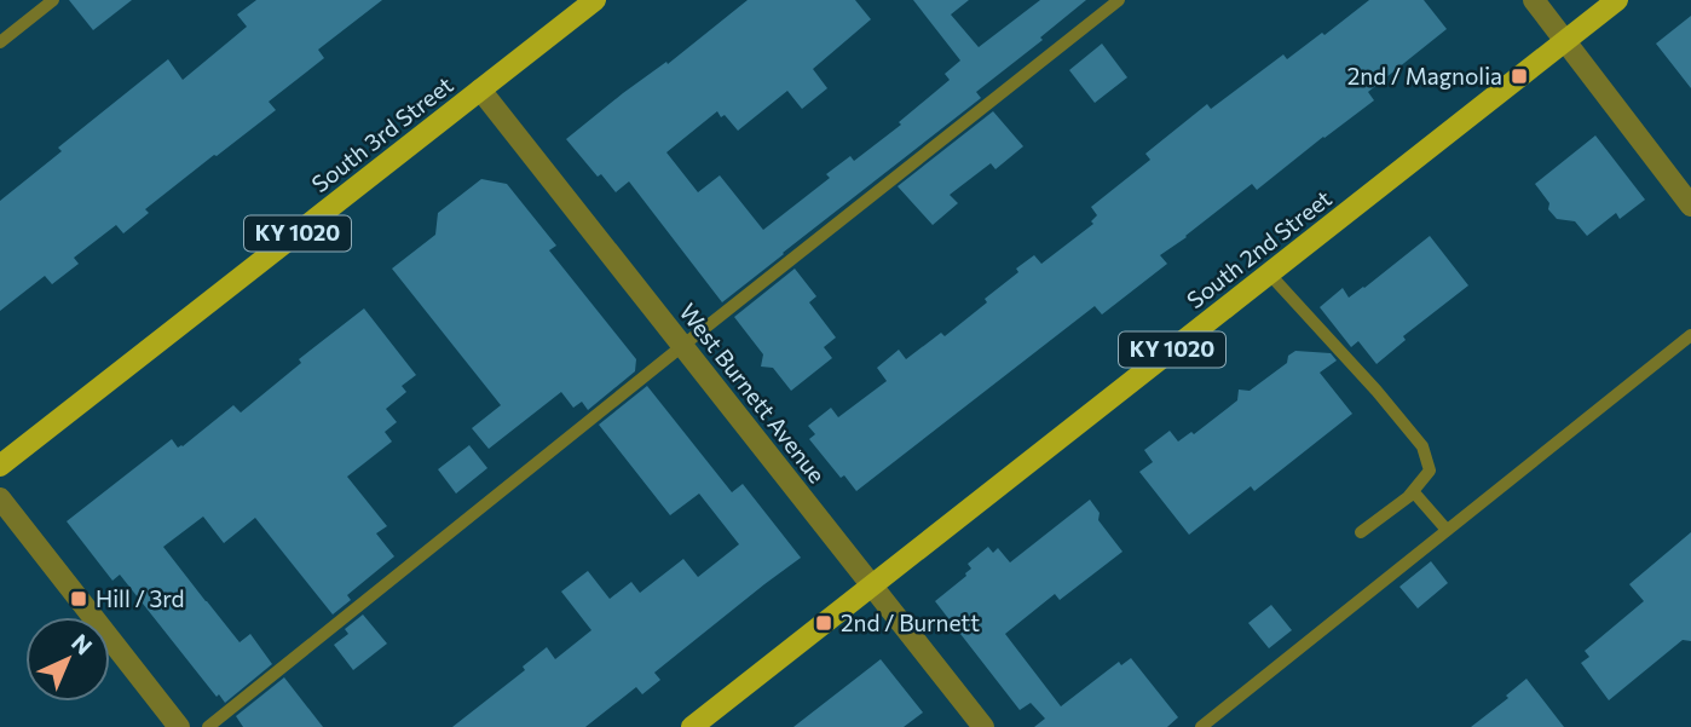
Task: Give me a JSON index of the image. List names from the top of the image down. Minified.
{"streets":{"main road":["South 3rd Street","KY 1020","South 2nd Street"],"street":["West Burnett Avenue"]},"crossings":[["South 3rd Street","West Burnett Avenue"],["South 2nd Street","West Burnett Avenue"]],"places":{"transit":["2nd / Magnolia","Hill / 3rd","2nd / Burnett"]},"north":"top right"}
